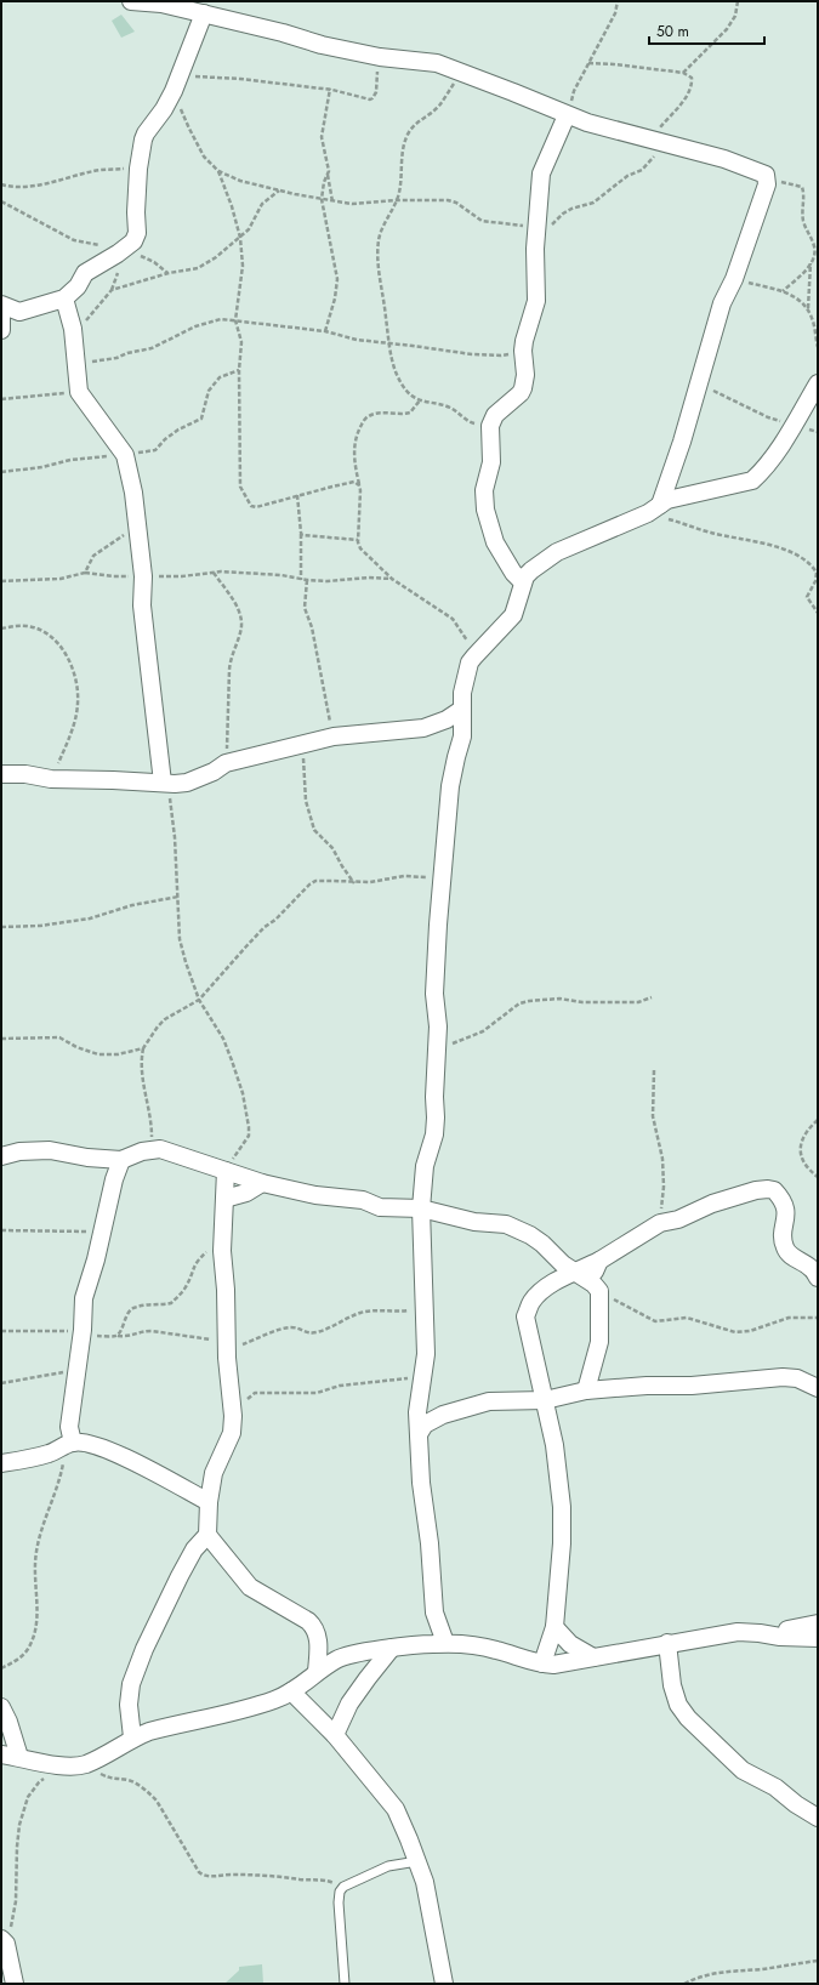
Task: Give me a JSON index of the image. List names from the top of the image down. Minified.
{"scale_bar":"50 m"}
